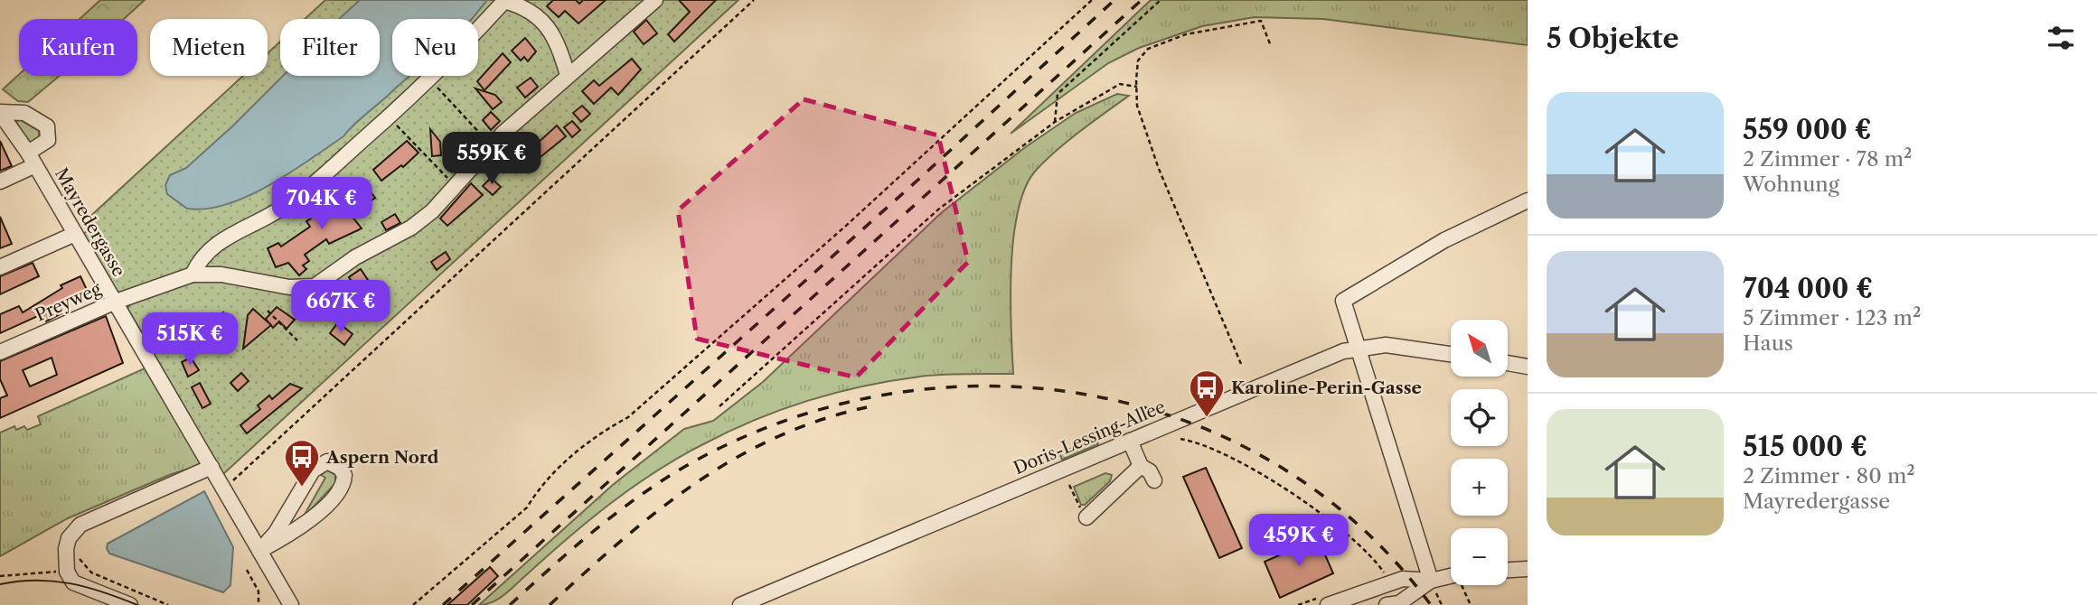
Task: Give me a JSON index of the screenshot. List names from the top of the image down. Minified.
{"streets":{"street":["Mayredergasse","Preyweg","Doris-Lessing-Allee"]},"crossings":[["Mayredergasse","Preyweg"]],"places":{"bus stop":["Karoline-Perin-Gasse","Aspern Nord"]},"north":"top left","page":{"heading":"5 Objekte","chip":["Kaufen","Mieten","Filter","Neu"],"list":[{"name":"559 000 €","note":"2 Zimmer · 78 m² · Wohnung"},{"name":"704 000 €","note":"5 Zimmer · 123 m² · Haus"},{"name":"515 000 €","note":"2 Zimmer · 80 m² · Mayredergasse"}],"price":["559K €","704K €","667K €","515K €","459K €"],"map_buttons":["+","−"]}}
